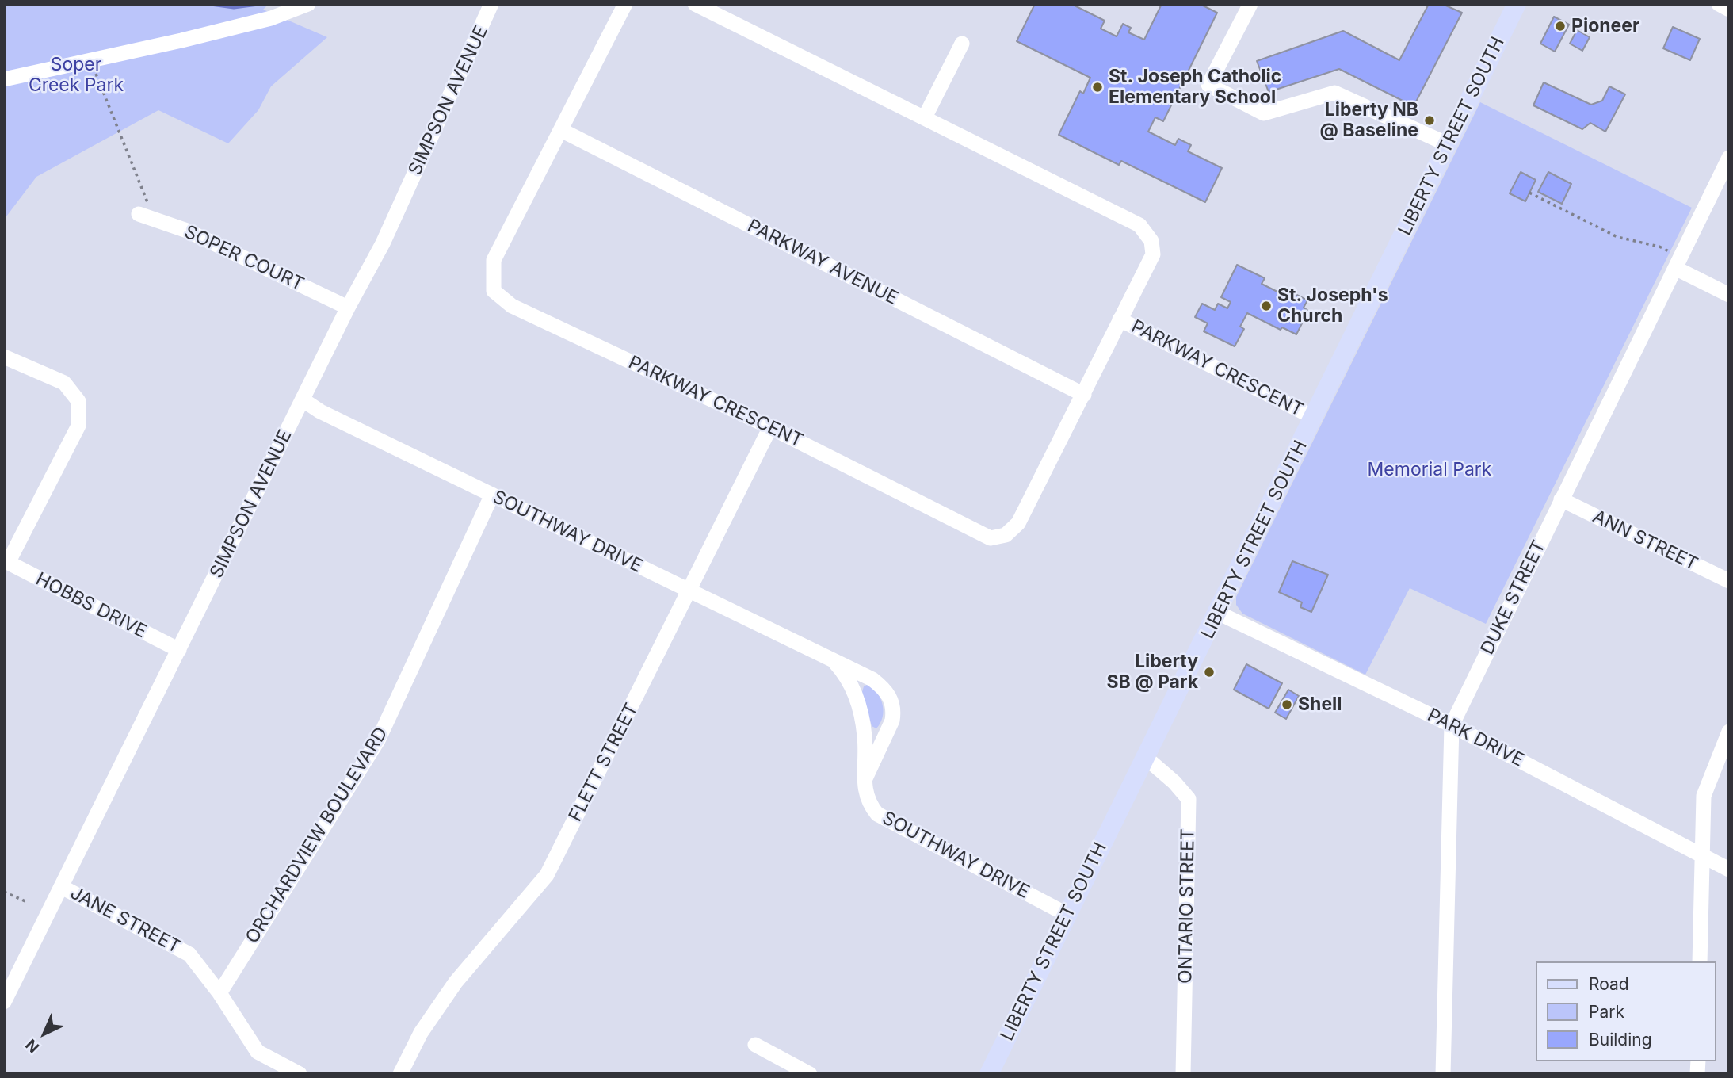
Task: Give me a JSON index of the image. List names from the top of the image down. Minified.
{"streets":{"main road":["LIBERTY STREET SOUTH"],"street":["SIMPSON AVENUE","SOPER COURT","PARKWAY AVENUE","PARKWAY CRESCENT","SOUTHWAY DRIVE","ANN STREET","DUKE STREET","HOBBS DRIVE","PARK DRIVE","FLETT STREET","ORCHARDVIEW BOULEVARD","ONTARIO STREET","JANE STREET"]},"crossings":[["SIMPSON AVENUE","SOPER COURT"],["SIMPSON AVENUE","SOUTHWAY DRIVE"],["SIMPSON AVENUE","HOBBS DRIVE"],["SIMPSON AVENUE","JANE STREET"],["LIBERTY STREET SOUTH","PARKWAY CRESCENT"],["LIBERTY STREET SOUTH","SOUTHWAY DRIVE"],["LIBERTY STREET SOUTH","PARK DRIVE"],["LIBERTY STREET SOUTH","ONTARIO STREET"],["PARKWAY AVENUE","PARKWAY CRESCENT"],["PARKWAY CRESCENT","FLETT STREET"],["SOUTHWAY DRIVE","FLETT STREET"],["SOUTHWAY DRIVE","ORCHARDVIEW BOULEVARD"],["ANN STREET","DUKE STREET"],["DUKE STREET","PARK DRIVE"],["ORCHARDVIEW BOULEVARD","JANE STREET"]],"parks":["Soper Creek Park","Memorial Park"],"places":["Pioneer","St. Joseph Catholic Elementary School","Liberty NB @ Baseline","St. Joseph's Church","Liberty SB @ Park","Shell"],"legend":["Road","Park","Building"],"north":"bottom left"}
